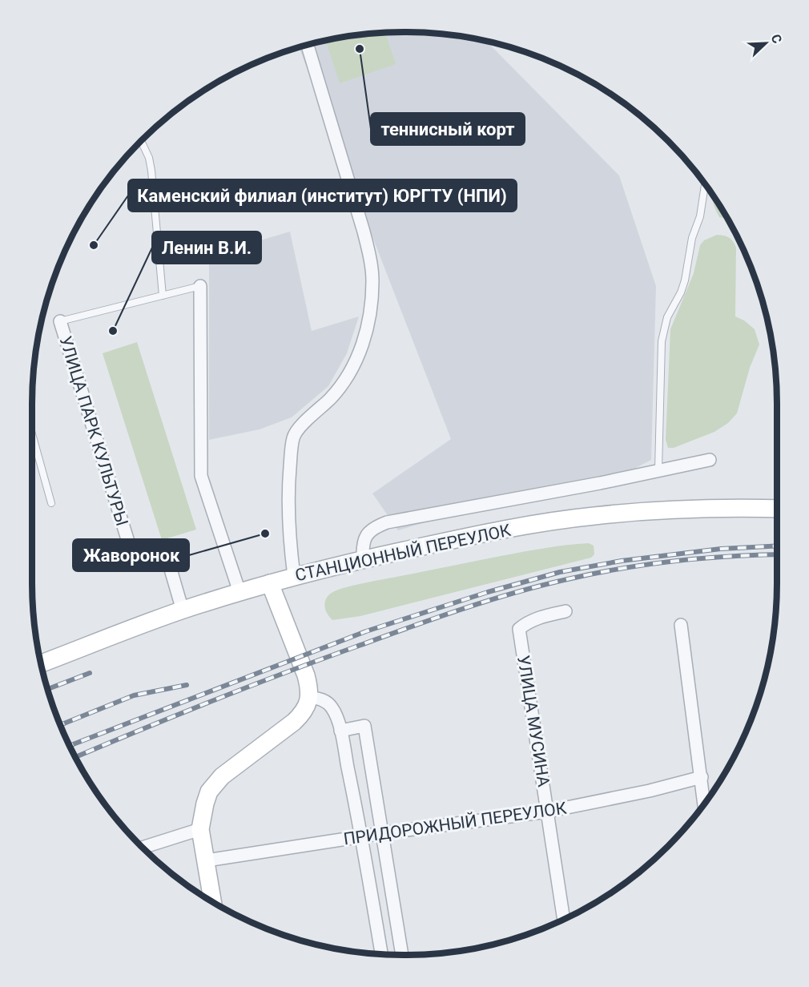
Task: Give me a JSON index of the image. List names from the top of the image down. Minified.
{"streets":{"main road":["СТАНЦИОННЫЙ ПЕРЕУЛОК"],"street":["УЛИЦА ПАРК КУЛЬТУРЫ","УЛИЦА МУСИНА","ПРИДОРОЖНЫЙ ПЕРЕУЛОК"]},"crossings":[["УЛИЦА ПАРК КУЛЬТУРЫ","СТАНЦИОННЫЙ ПЕРЕУЛОК"],["УЛИЦА МУСИНА","ПРИДОРОЖНЫЙ ПЕРЕУЛОК"]],"places":["теннисный корт","Каменский филиал (институт) ЮРГТУ (НПИ)","Ленин В.И.","Жаворонок"],"north":"top right"}
